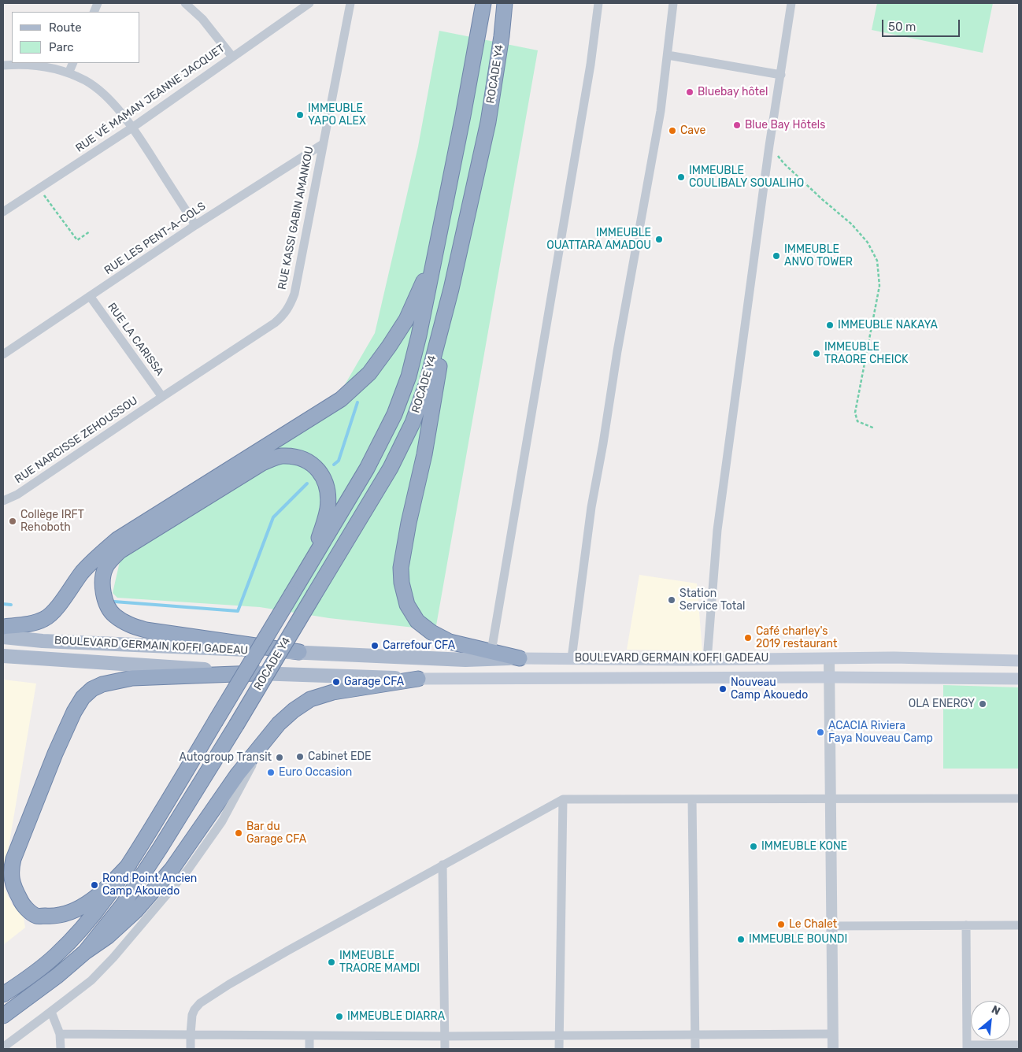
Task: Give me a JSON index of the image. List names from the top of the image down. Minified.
{"streets":{"highway":["ROCADE Y4"],"main road":["BOULEVARD GERMAIN KOFFI GADEAU"],"street":["RUE VÉ MAMAN JEANNE JACQUET","RUE KASSI GABIN AMANKOU","RUE LES PENT-A-COLS","RUE LA CARISSA","RUE NARCISSE ZEHOUSSOU"]},"crossings":[["RUE KASSI GABIN AMANKOU","RUE LES PENT-A-COLS"],["RUE KASSI GABIN AMANKOU","RUE LA CARISSA"],["RUE KASSI GABIN AMANKOU","RUE NARCISSE ZEHOUSSOU"],["RUE LES PENT-A-COLS","RUE LA CARISSA"],["RUE LA CARISSA","RUE NARCISSE ZEHOUSSOU"]],"places":["Bluebay hôtel","IMMEUBLE YAPO ALEX","Blue Bay Hôtels","Cave","IMMEUBLE COULIBALY SOUALIHO","IMMEUBLE OUATTARA AMADOU","IMMEUBLE ANVO TOWER","IMMEUBLE NAKAYA","IMMEUBLE TRAORE CHEICK","Collège IRFT Rehoboth","Station Service Total","Café charley's 2019 restaurant","Carrefour CFA","Garage CFA","Nouveau Camp Akouedo","OLA ENERGY","ACACIA Riviera Faya Nouveau Camp","Cabinet EDE","Autogroup Transit","Euro Occasion","Bar du Garage CFA","IMMEUBLE KONE","Rond Point Ancien Camp Akouedo","Le Chalet","IMMEUBLE BOUNDI","IMMEUBLE TRAORE MAMDI","IMMEUBLE DIARRA"],"legend":["Route","Parc"],"scale_bar":"50 m","north":"top right"}
